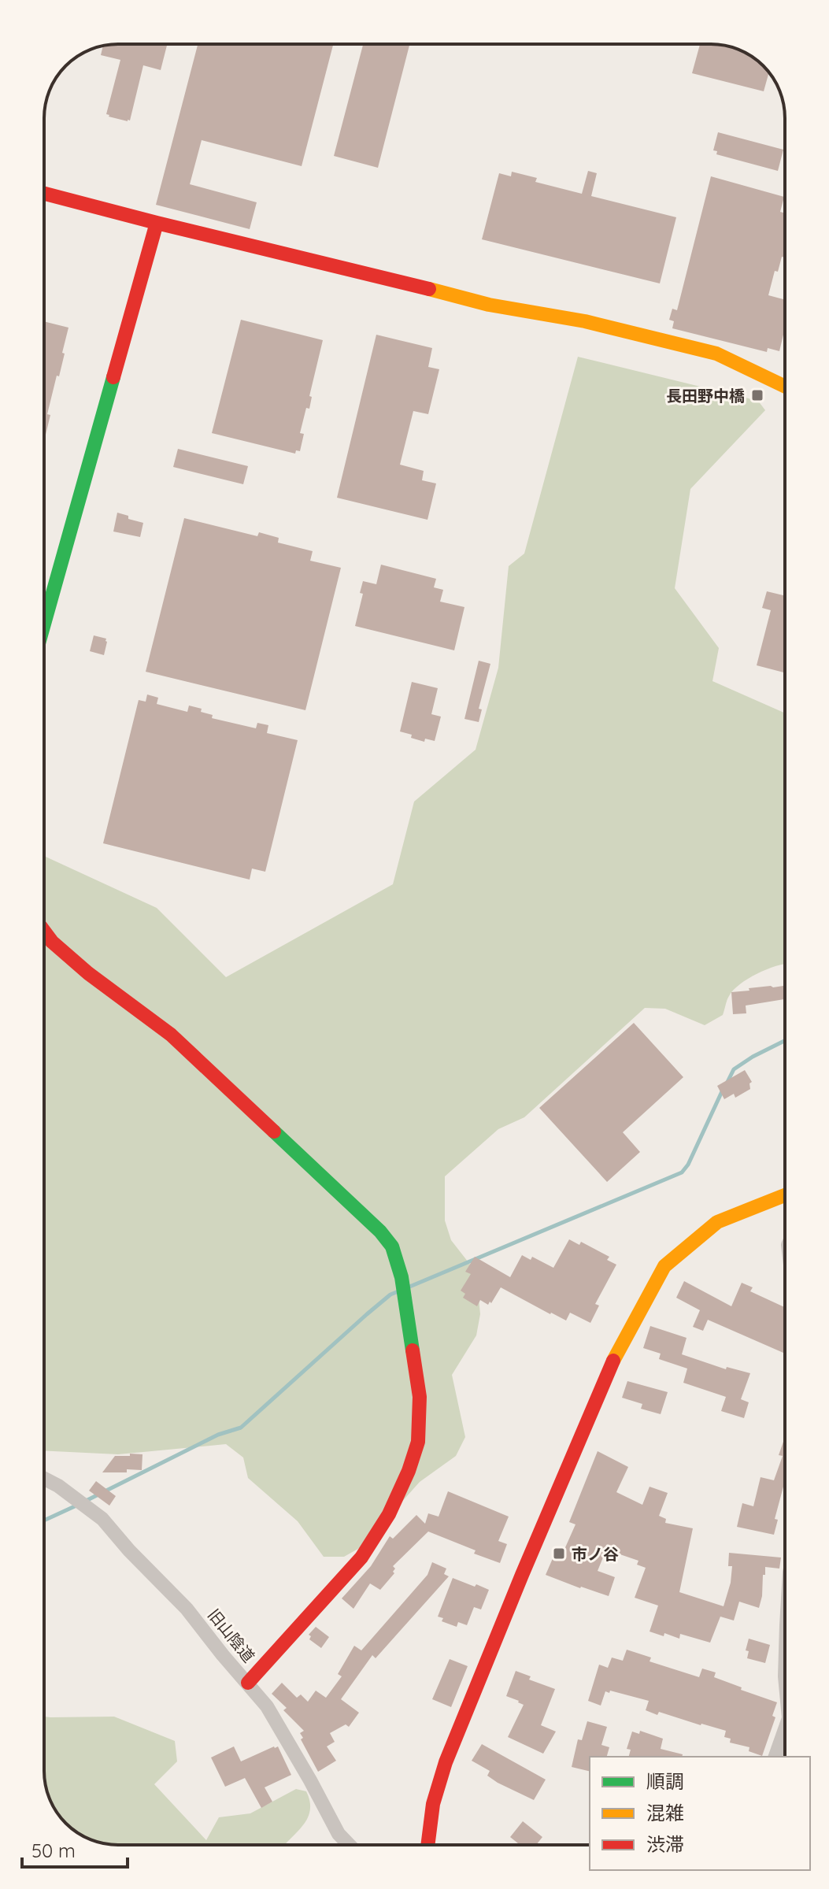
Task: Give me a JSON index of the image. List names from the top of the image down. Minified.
{"streets":{"street":["旧山陰道"]},"places":{"transit":["長田野中橋","市ノ谷"]},"legend":["順調","混雑","渋滞"],"scale_bar":"50 m"}
